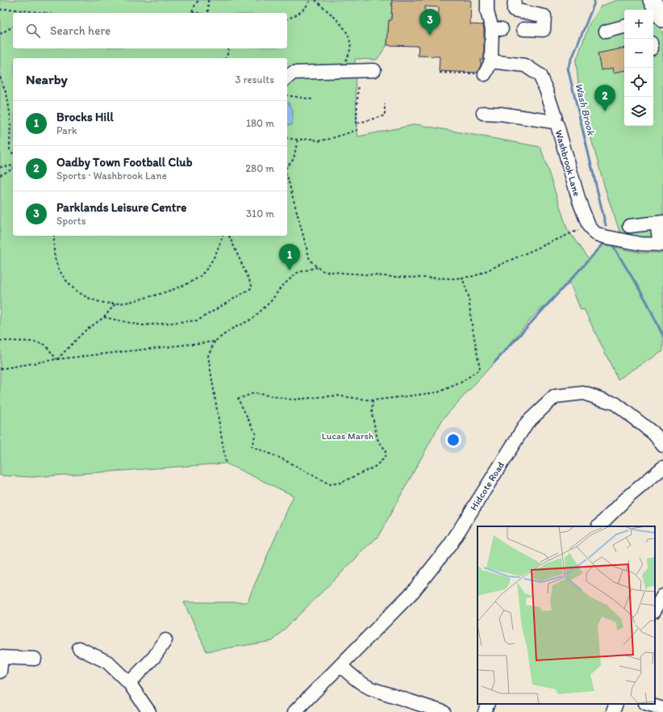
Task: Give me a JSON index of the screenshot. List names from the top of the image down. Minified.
{"streets":{"street":["Washbrook Lane","Hidcote Road"]},"water":["Wash Brook"],"parks":["Lucas Marsh"],"page":{"pins":["3","2","1"],"map_buttons":["+","−"],"search":"Search here","heading":["Nearby","3 results"],"list":[{"mark":"1","name":"Brocks Hill","note":"Park","value":"180 m"},{"mark":"2","name":"Oadby Town Football Club","note":"Sports · Washbrook Lane","value":"280 m"},{"mark":"3","name":"Parklands Leisure Centre","note":"Sports","value":"310 m"}]}}
